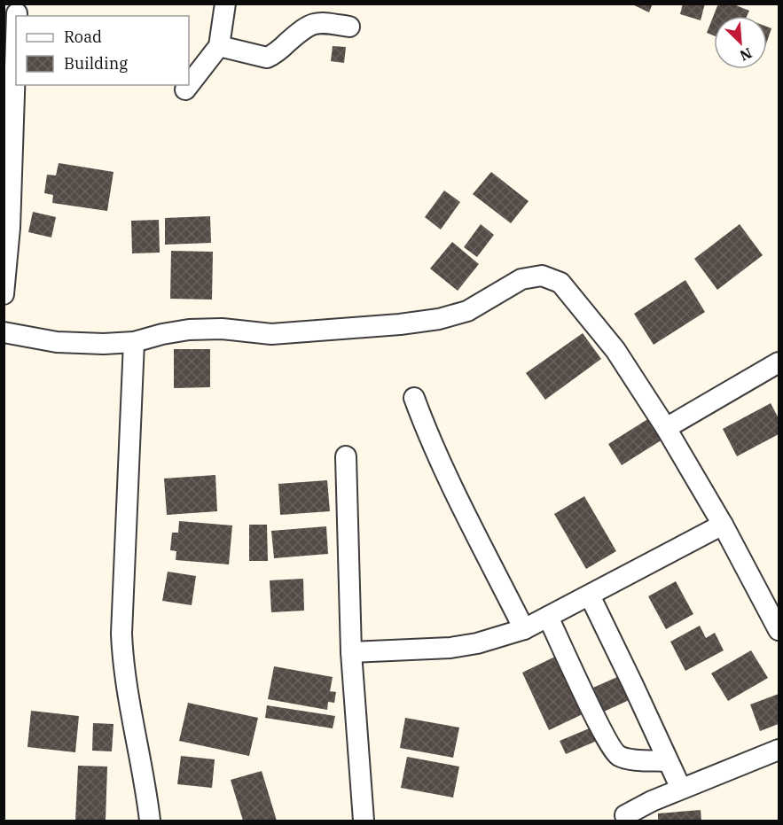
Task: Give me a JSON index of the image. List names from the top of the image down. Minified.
{"legend":["Road","Building"],"north":"bottom right"}
